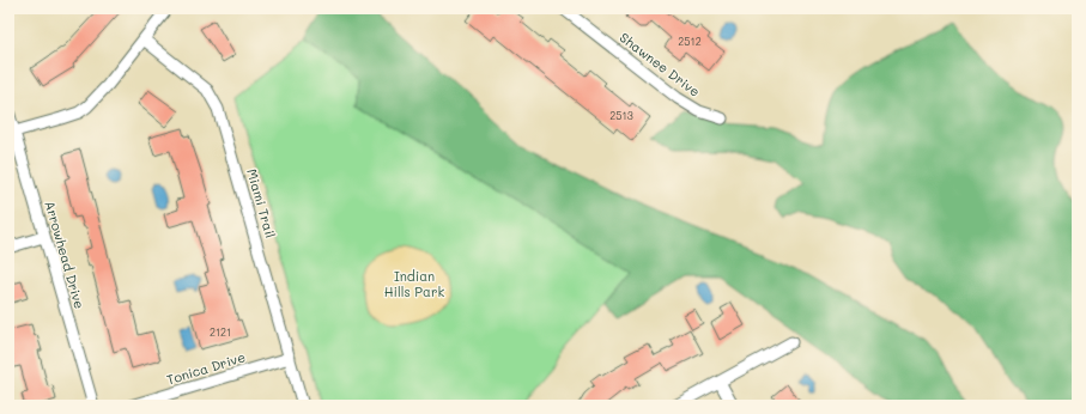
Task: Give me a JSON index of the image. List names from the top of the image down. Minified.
{"streets":{"street":["Shawnee Drive","Miami Trail","Arrowhead Drive","Tonica Drive"]},"crossings":[["Miami Trail","Tonica Drive"]],"parks":["Indian Hills Park"],"house_numbers":["2512","2513","2121"]}
